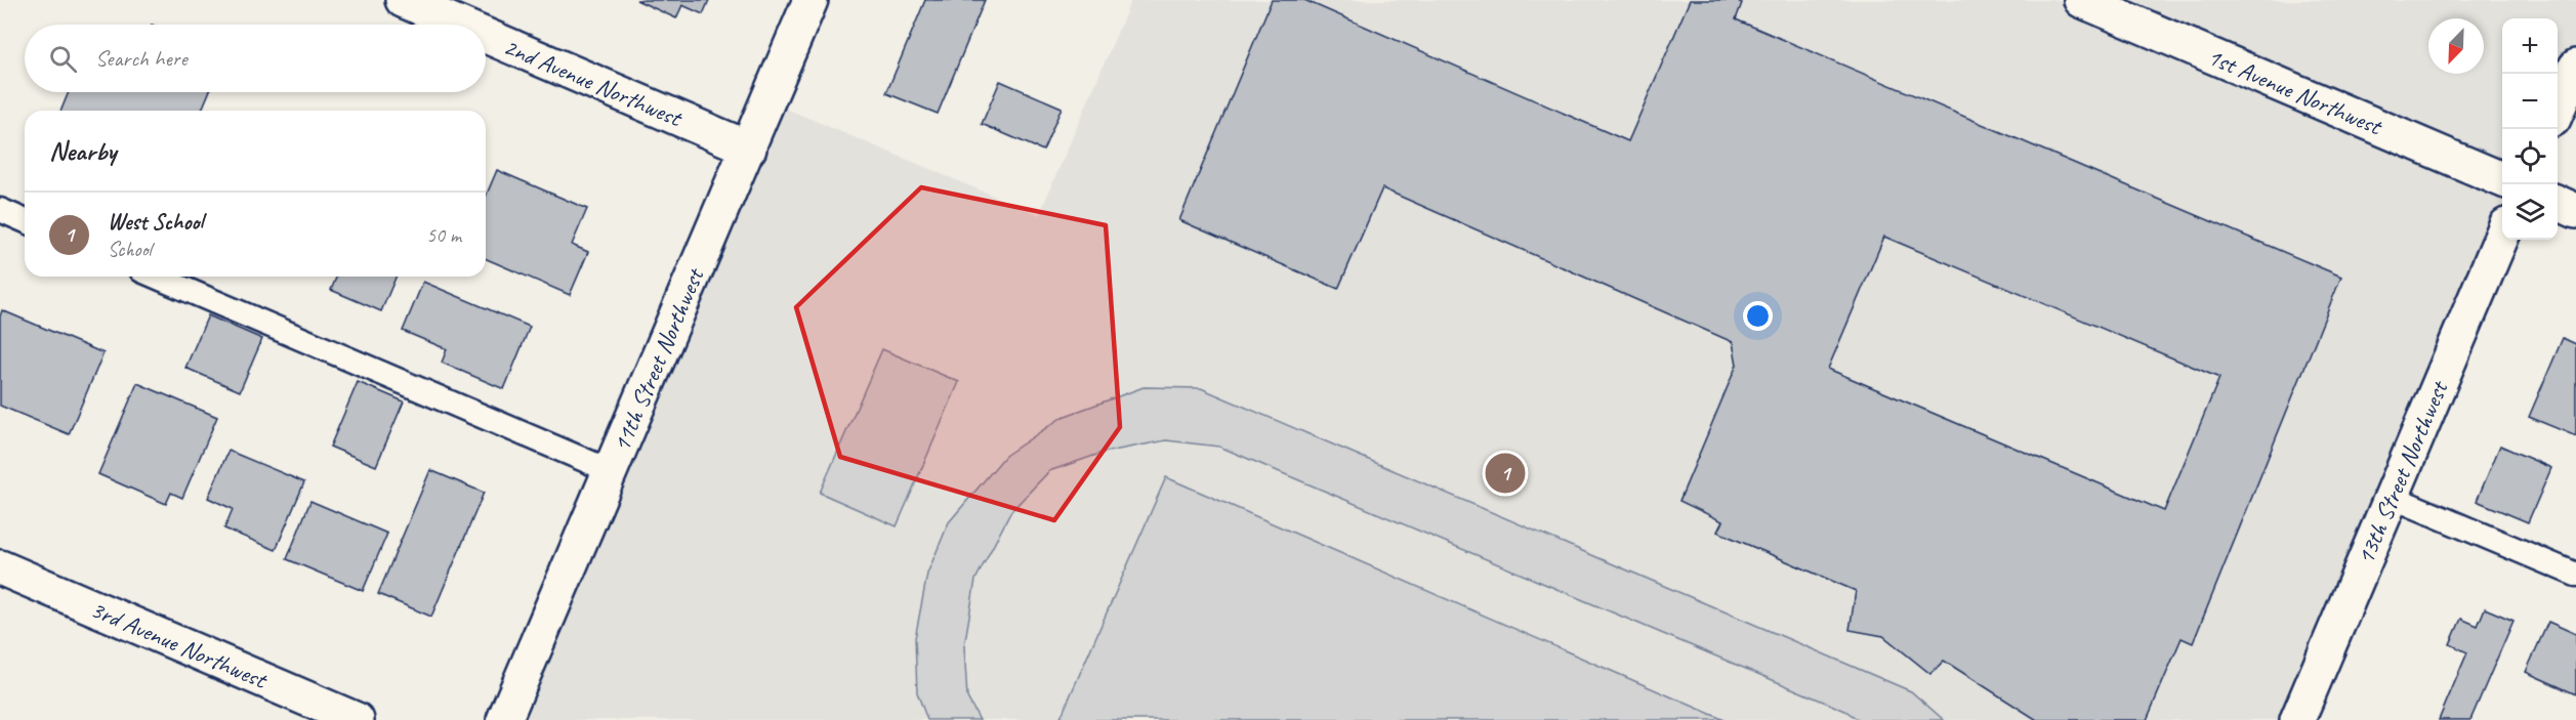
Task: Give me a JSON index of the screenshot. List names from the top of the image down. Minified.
{"streets":{"street":["2nd Avenue Northwest","1st Avenue Northwest","11th Street Northwest","13th Street Northwest","3rd Avenue Northwest"]},"crossings":[["2nd Avenue Northwest","11th Street Northwest"]],"north":"bottom left","page":{"map_buttons":["+","−"],"search":"Search here","heading":"Nearby","list":[{"mark":"1","name":"West School","note":"School","value":"50 m"}],"pins":"1"}}
